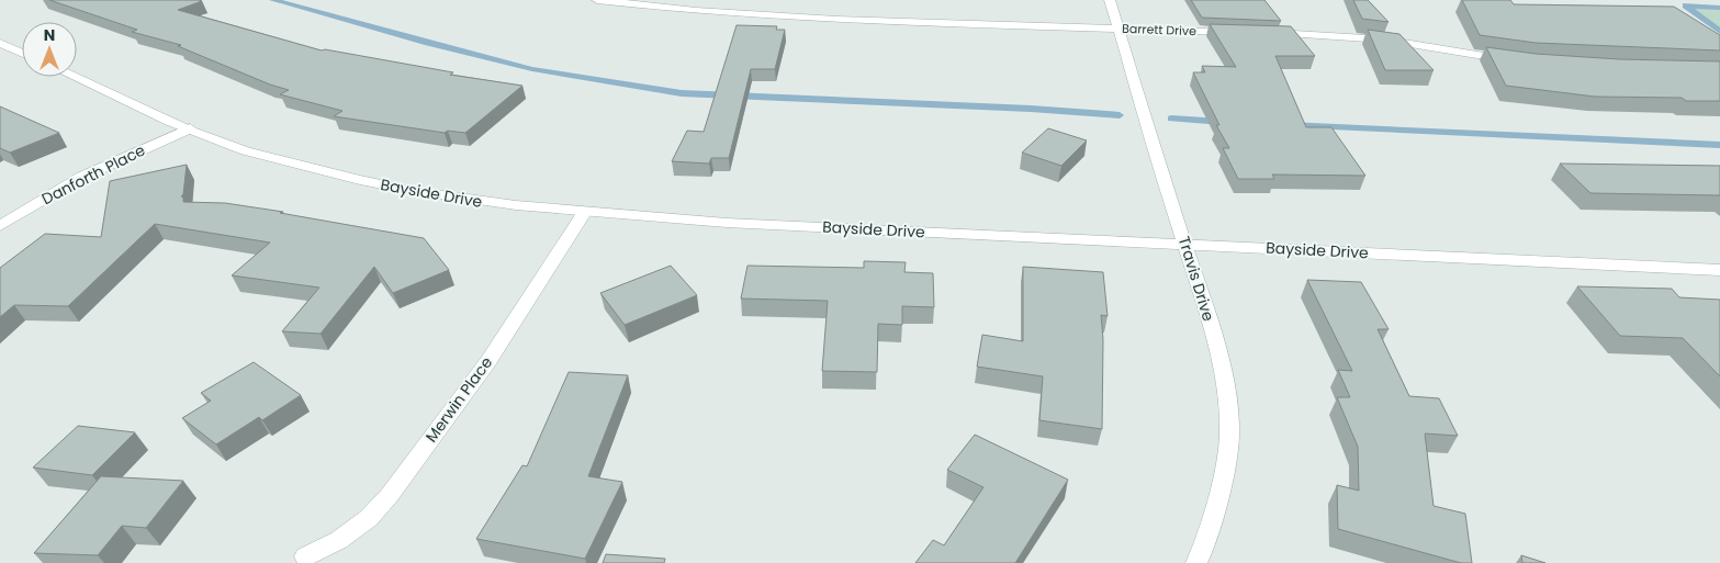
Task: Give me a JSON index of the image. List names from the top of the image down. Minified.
{"streets":{"street":["Barrett Drive","Danforth Place","Bayside Drive","Travis Drive","Merwin Place"]},"crossings":[["Barrett Drive","Travis Drive"],["Danforth Place","Bayside Drive"],["Bayside Drive","Travis Drive"],["Bayside Drive","Merwin Place"]],"north":"top"}
